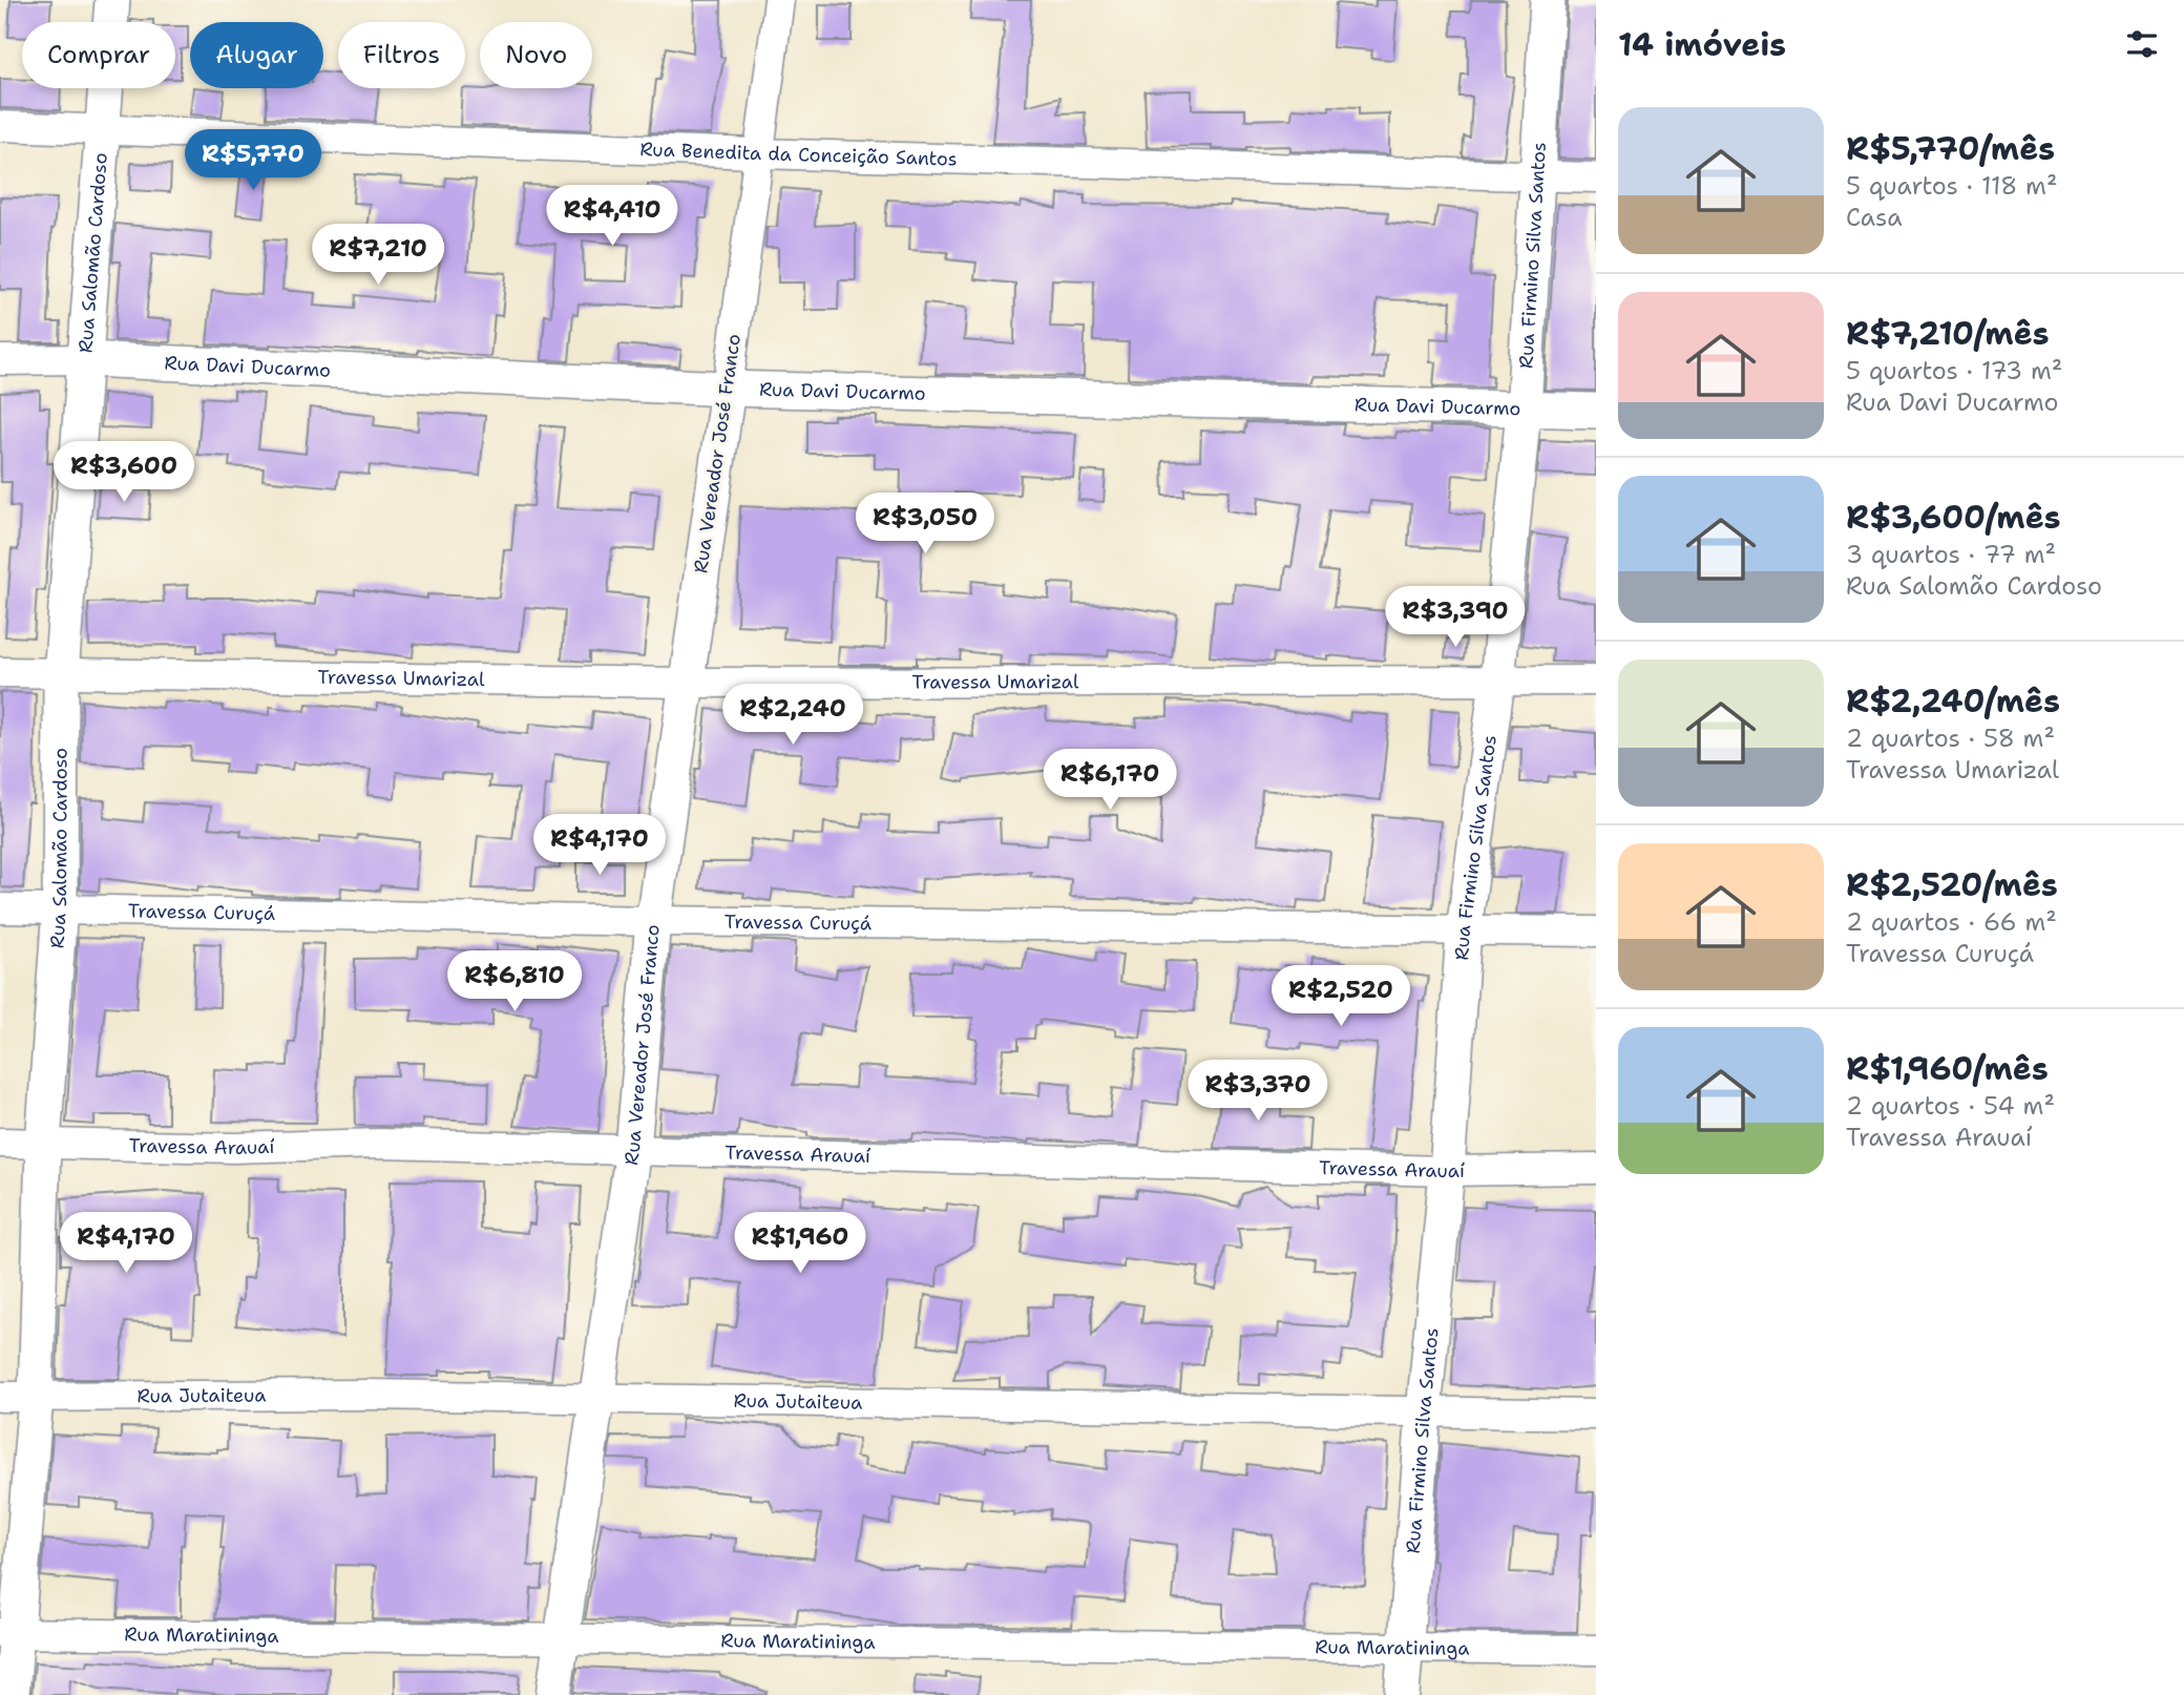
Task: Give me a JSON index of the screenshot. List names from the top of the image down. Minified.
{"streets":{"street":["Rua Benedita da Conceição Santos","Rua Salomão Cardoso","Rua Firmino Silva Santos","Rua Davi Ducarmo","Rua Vereador José Franco","Travessa Umarizal","Travessa Curuçá","Travessa Arauaí","Rua Jutaiteua","Rua Maratininga"]},"crossings":[["Rua Benedita da Conceição Santos","Rua Salomão Cardoso"],["Rua Benedita da Conceição Santos","Rua Firmino Silva Santos"],["Rua Benedita da Conceição Santos","Rua Vereador José Franco"],["Rua Salomão Cardoso","Rua Davi Ducarmo"],["Rua Salomão Cardoso","Travessa Umarizal"],["Rua Salomão Cardoso","Travessa Curuçá"],["Rua Salomão Cardoso","Travessa Arauaí"],["Rua Salomão Cardoso","Rua Jutaiteua"],["Rua Salomão Cardoso","Rua Maratininga"],["Rua Firmino Silva Santos","Rua Davi Ducarmo"],["Rua Firmino Silva Santos","Travessa Umarizal"],["Rua Firmino Silva Santos","Travessa Curuçá"],["Rua Firmino Silva Santos","Travessa Arauaí"],["Rua Firmino Silva Santos","Rua Jutaiteua"],["Rua Firmino Silva Santos","Rua Maratininga"],["Rua Davi Ducarmo","Rua Vereador José Franco"],["Rua Vereador José Franco","Travessa Umarizal"],["Rua Vereador José Franco","Travessa Curuçá"],["Rua Vereador José Franco","Travessa Arauaí"],["Rua Vereador José Franco","Rua Jutaiteua"],["Rua Vereador José Franco","Rua Maratininga"]],"page":{"heading":"14 imóveis","chip":["Comprar","Alugar","Filtros","Novo"],"list":[{"name":"R$5,770/mês","note":"5 quartos · 118 m² · Casa"},{"name":"R$7,210/mês","note":"5 quartos · 173 m² · Rua Davi Ducarmo"},{"name":"R$3,600/mês","note":"3 quartos · 77 m² · Rua Salomão Cardoso"},{"name":"R$2,240/mês","note":"2 quartos · 58 m² · Travessa Umarizal"},{"name":"R$2,520/mês","note":"2 quartos · 66 m² · Travessa Curuçá"},{"name":"R$1,960/mês","note":"2 quartos · 54 m² · Travessa Arauaí"}],"price":["R$5,770","R$4,410","R$7,210","R$3,600","R$3,050","R$3,390","R$2,240","R$6,170","R$4,170","R$6,810","R$2,520","R$3,370","R$4,170","R$1,960"]}}
